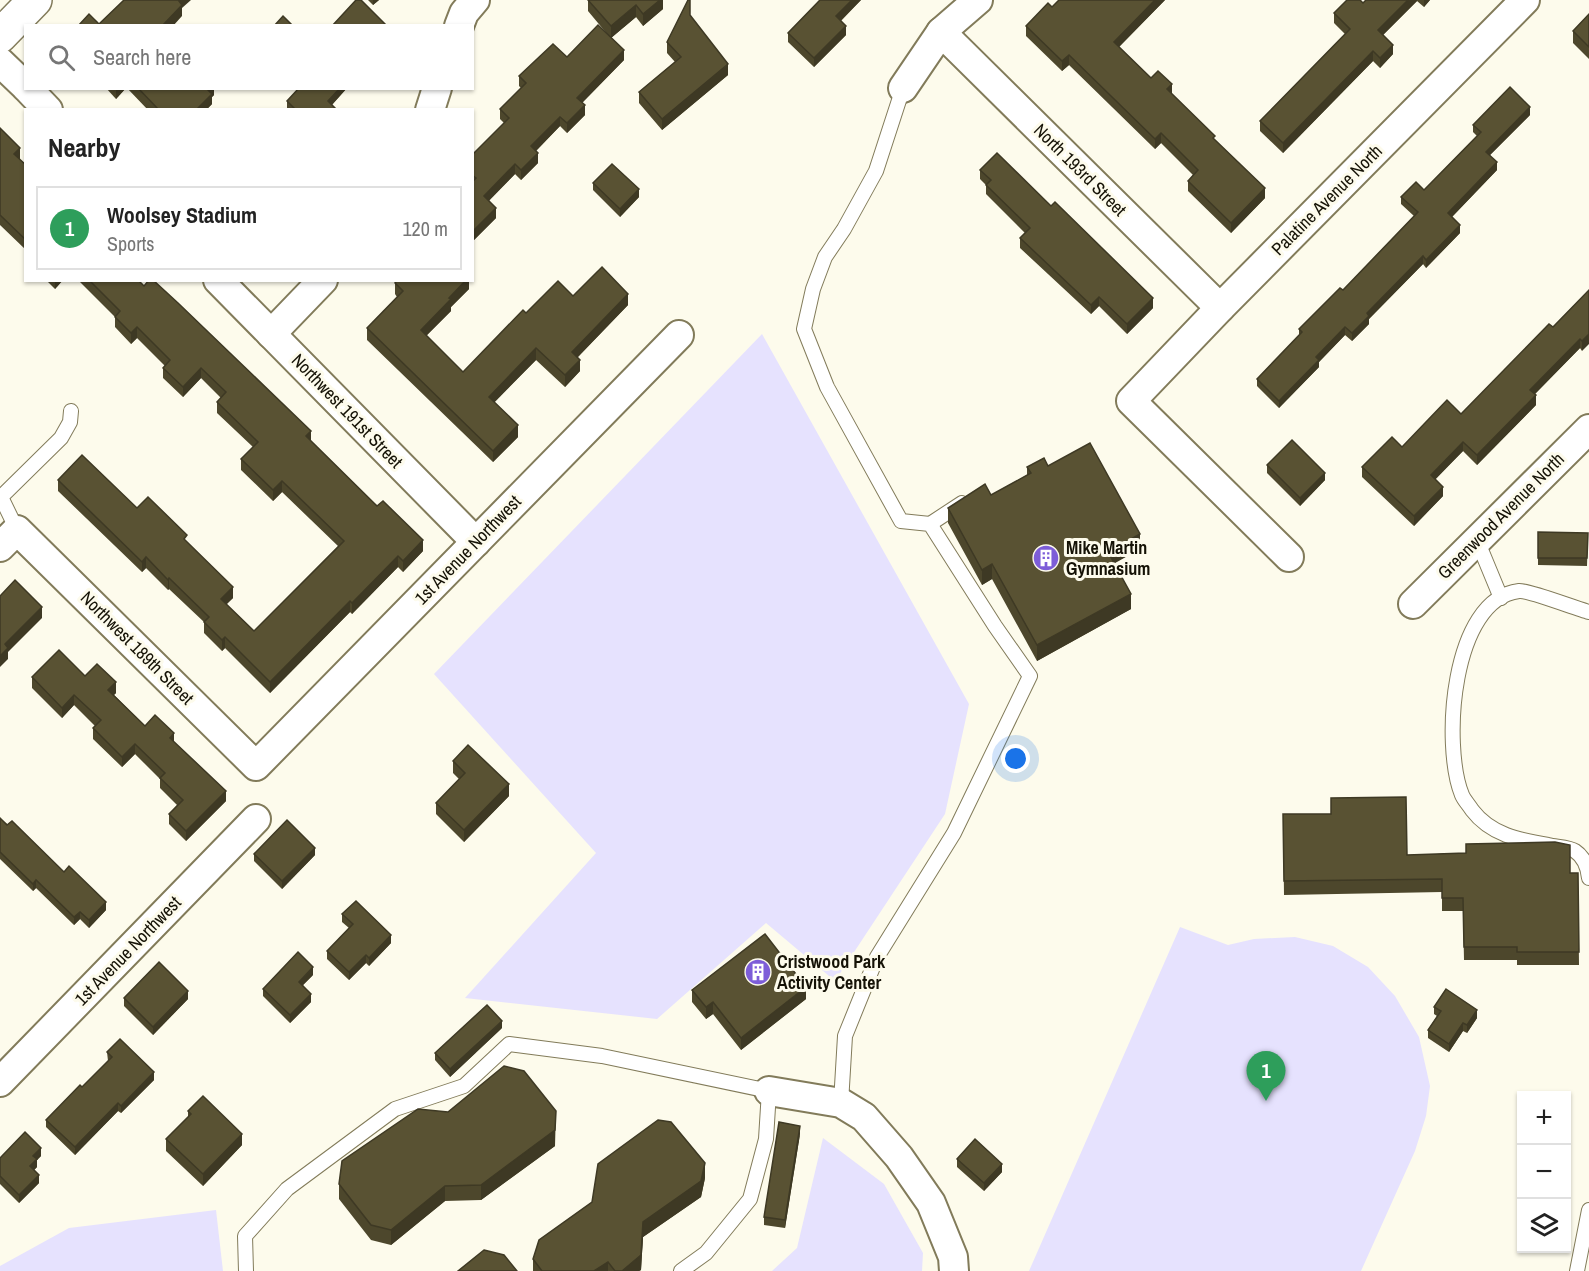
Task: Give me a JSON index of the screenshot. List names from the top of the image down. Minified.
{"streets":{"street":["North 193rd Street","Palatine Avenue North","Northwest 191st Street","Greenwood Avenue North","1st Avenue Northwest","Northwest 189th Street"]},"crossings":[["North 193rd Street","Palatine Avenue North"],["Northwest 191st Street","1st Avenue Northwest"],["1st Avenue Northwest","Northwest 189th Street"]],"places":{"building":["Mike Martin Gymnasium","Cristwood Park Activity Center"]},"page":{"search":"Search here","heading":"Nearby","list":[{"mark":"1","name":"Woolsey Stadium","note":"Sports","value":"120 m"}],"pins":"1","map_buttons":["+","−"]}}
